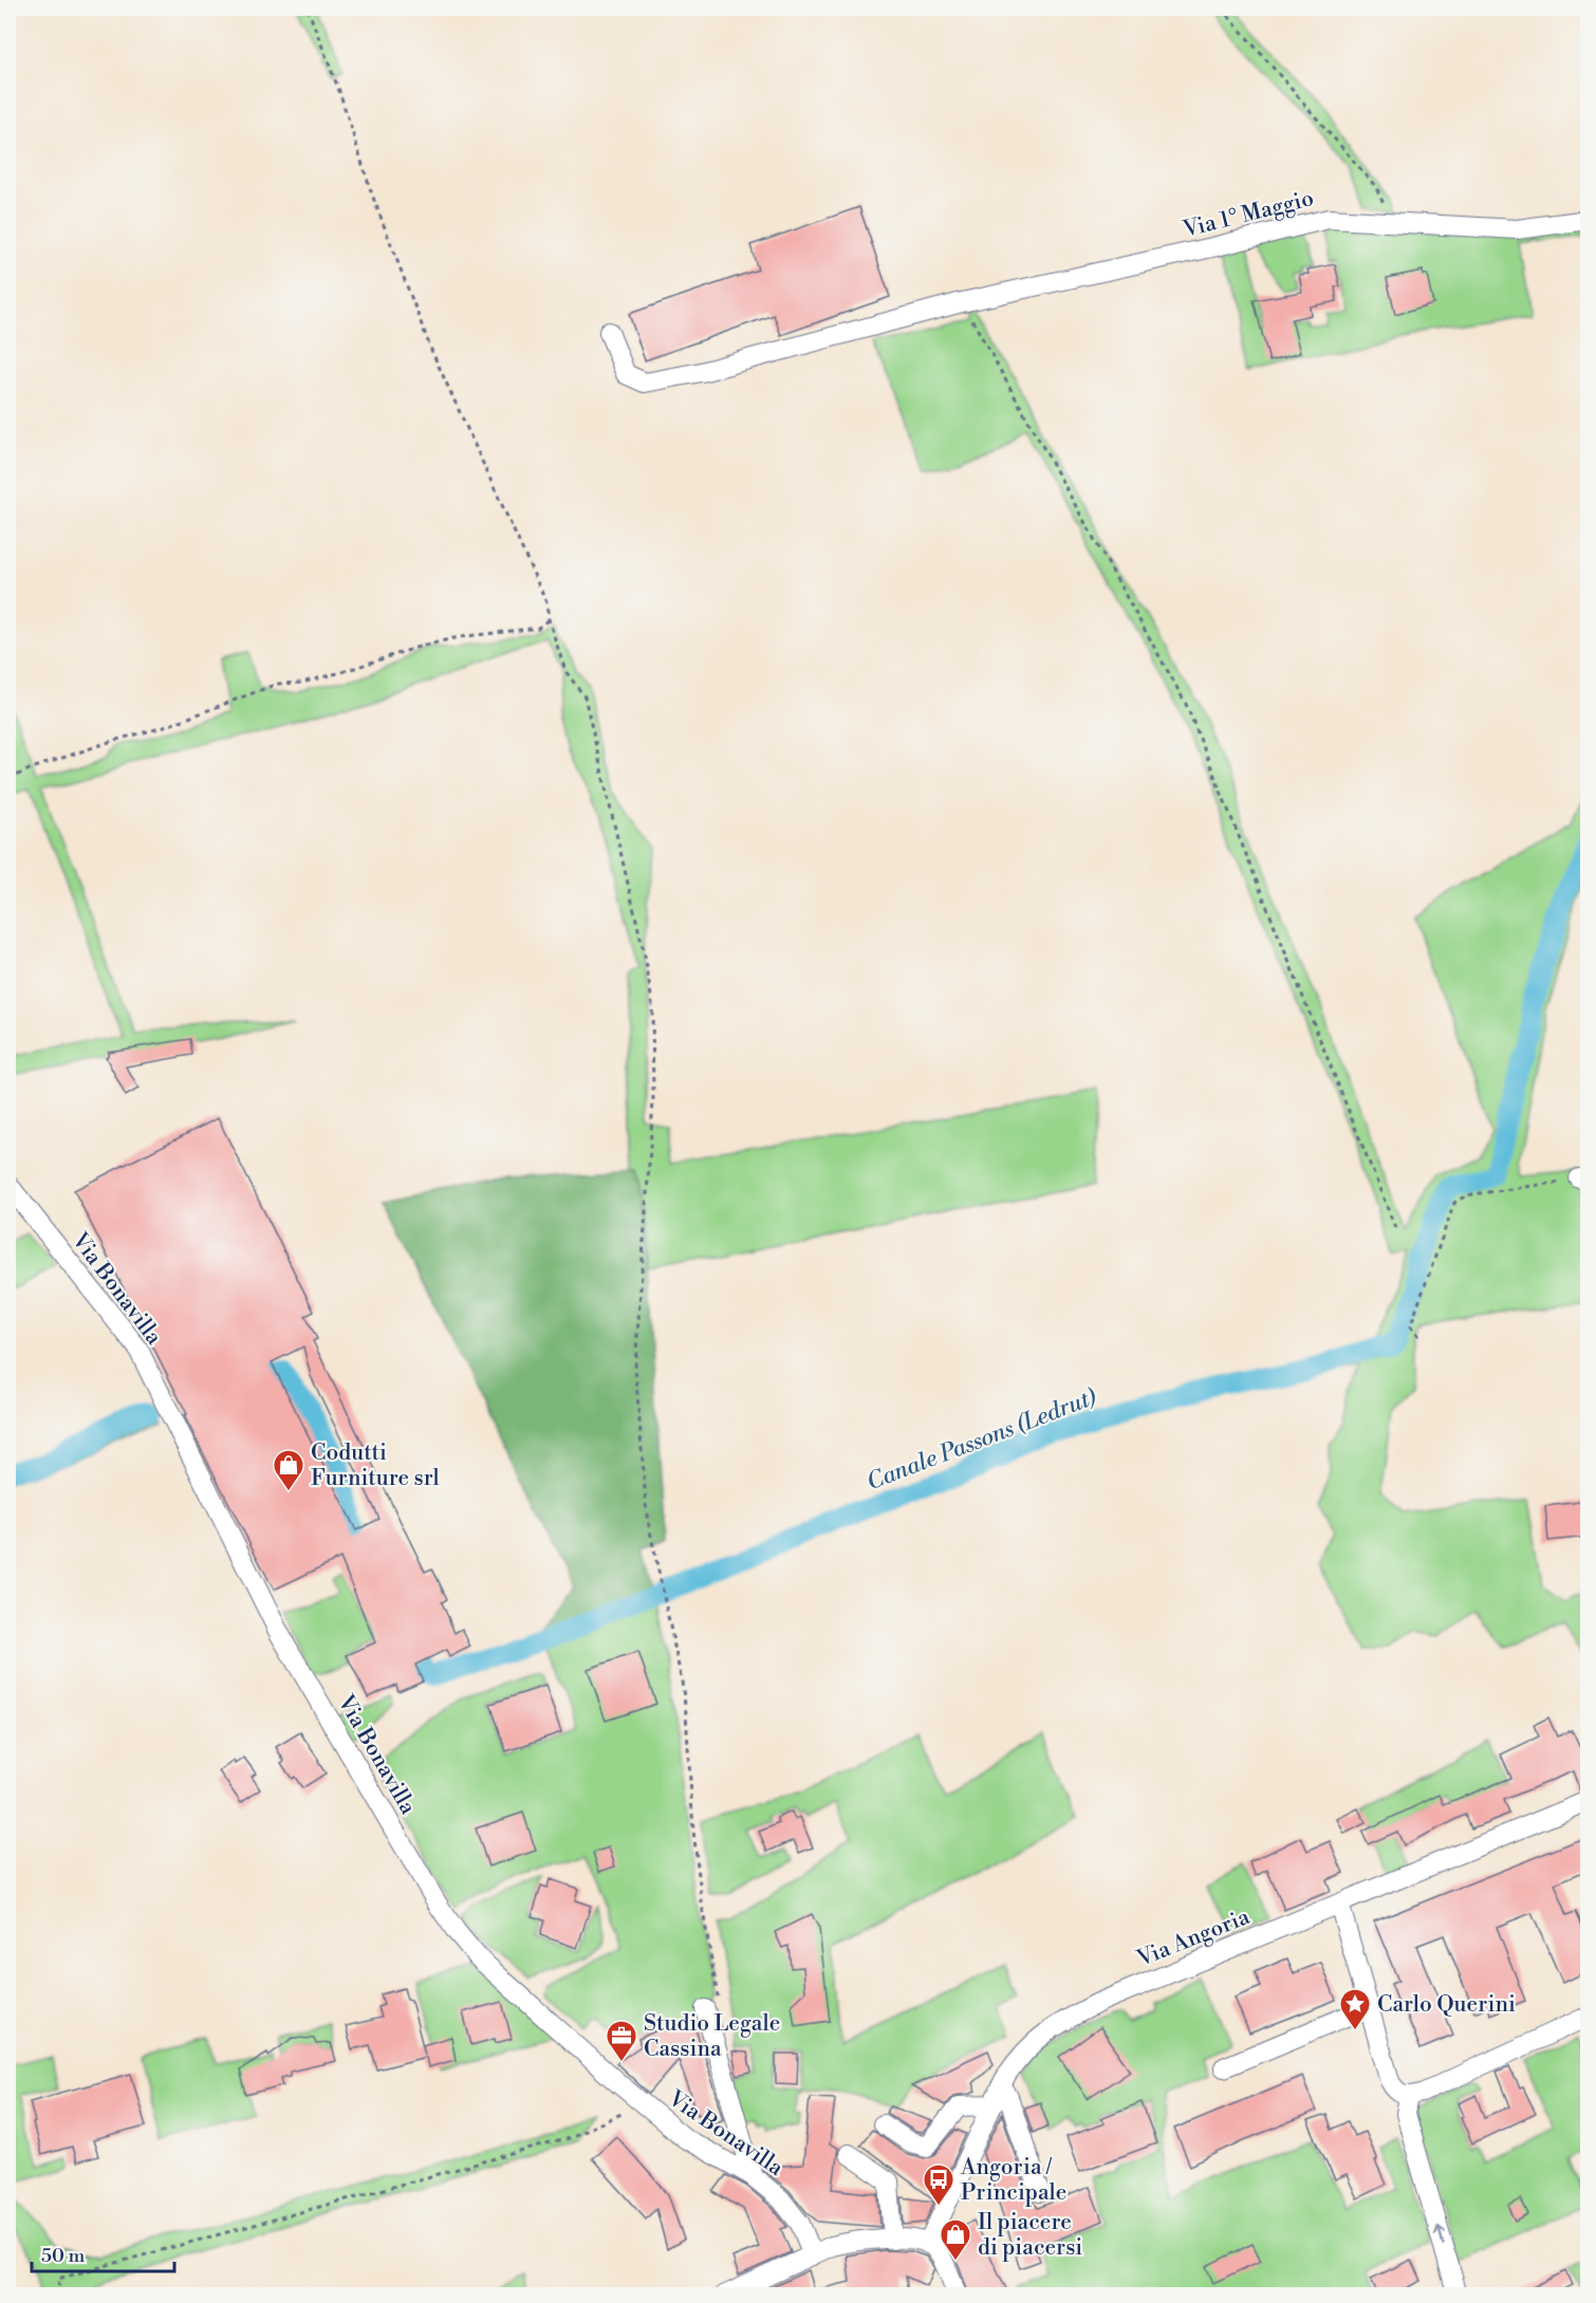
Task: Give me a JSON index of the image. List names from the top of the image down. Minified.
{"streets":{"street":["Via 1° Maggio","Via Bonavilla","Via Angoria"]},"water":["Canale Passons (Ledrut)"],"places":{"shop":["Codutti Furniture srl","Il piacere di piacersi"],"place":["Carlo Querini"],"office":["Studio Legale Cassina"],"bus stop":["Angoria / Principale"]},"scale_bar":"50 m"}
